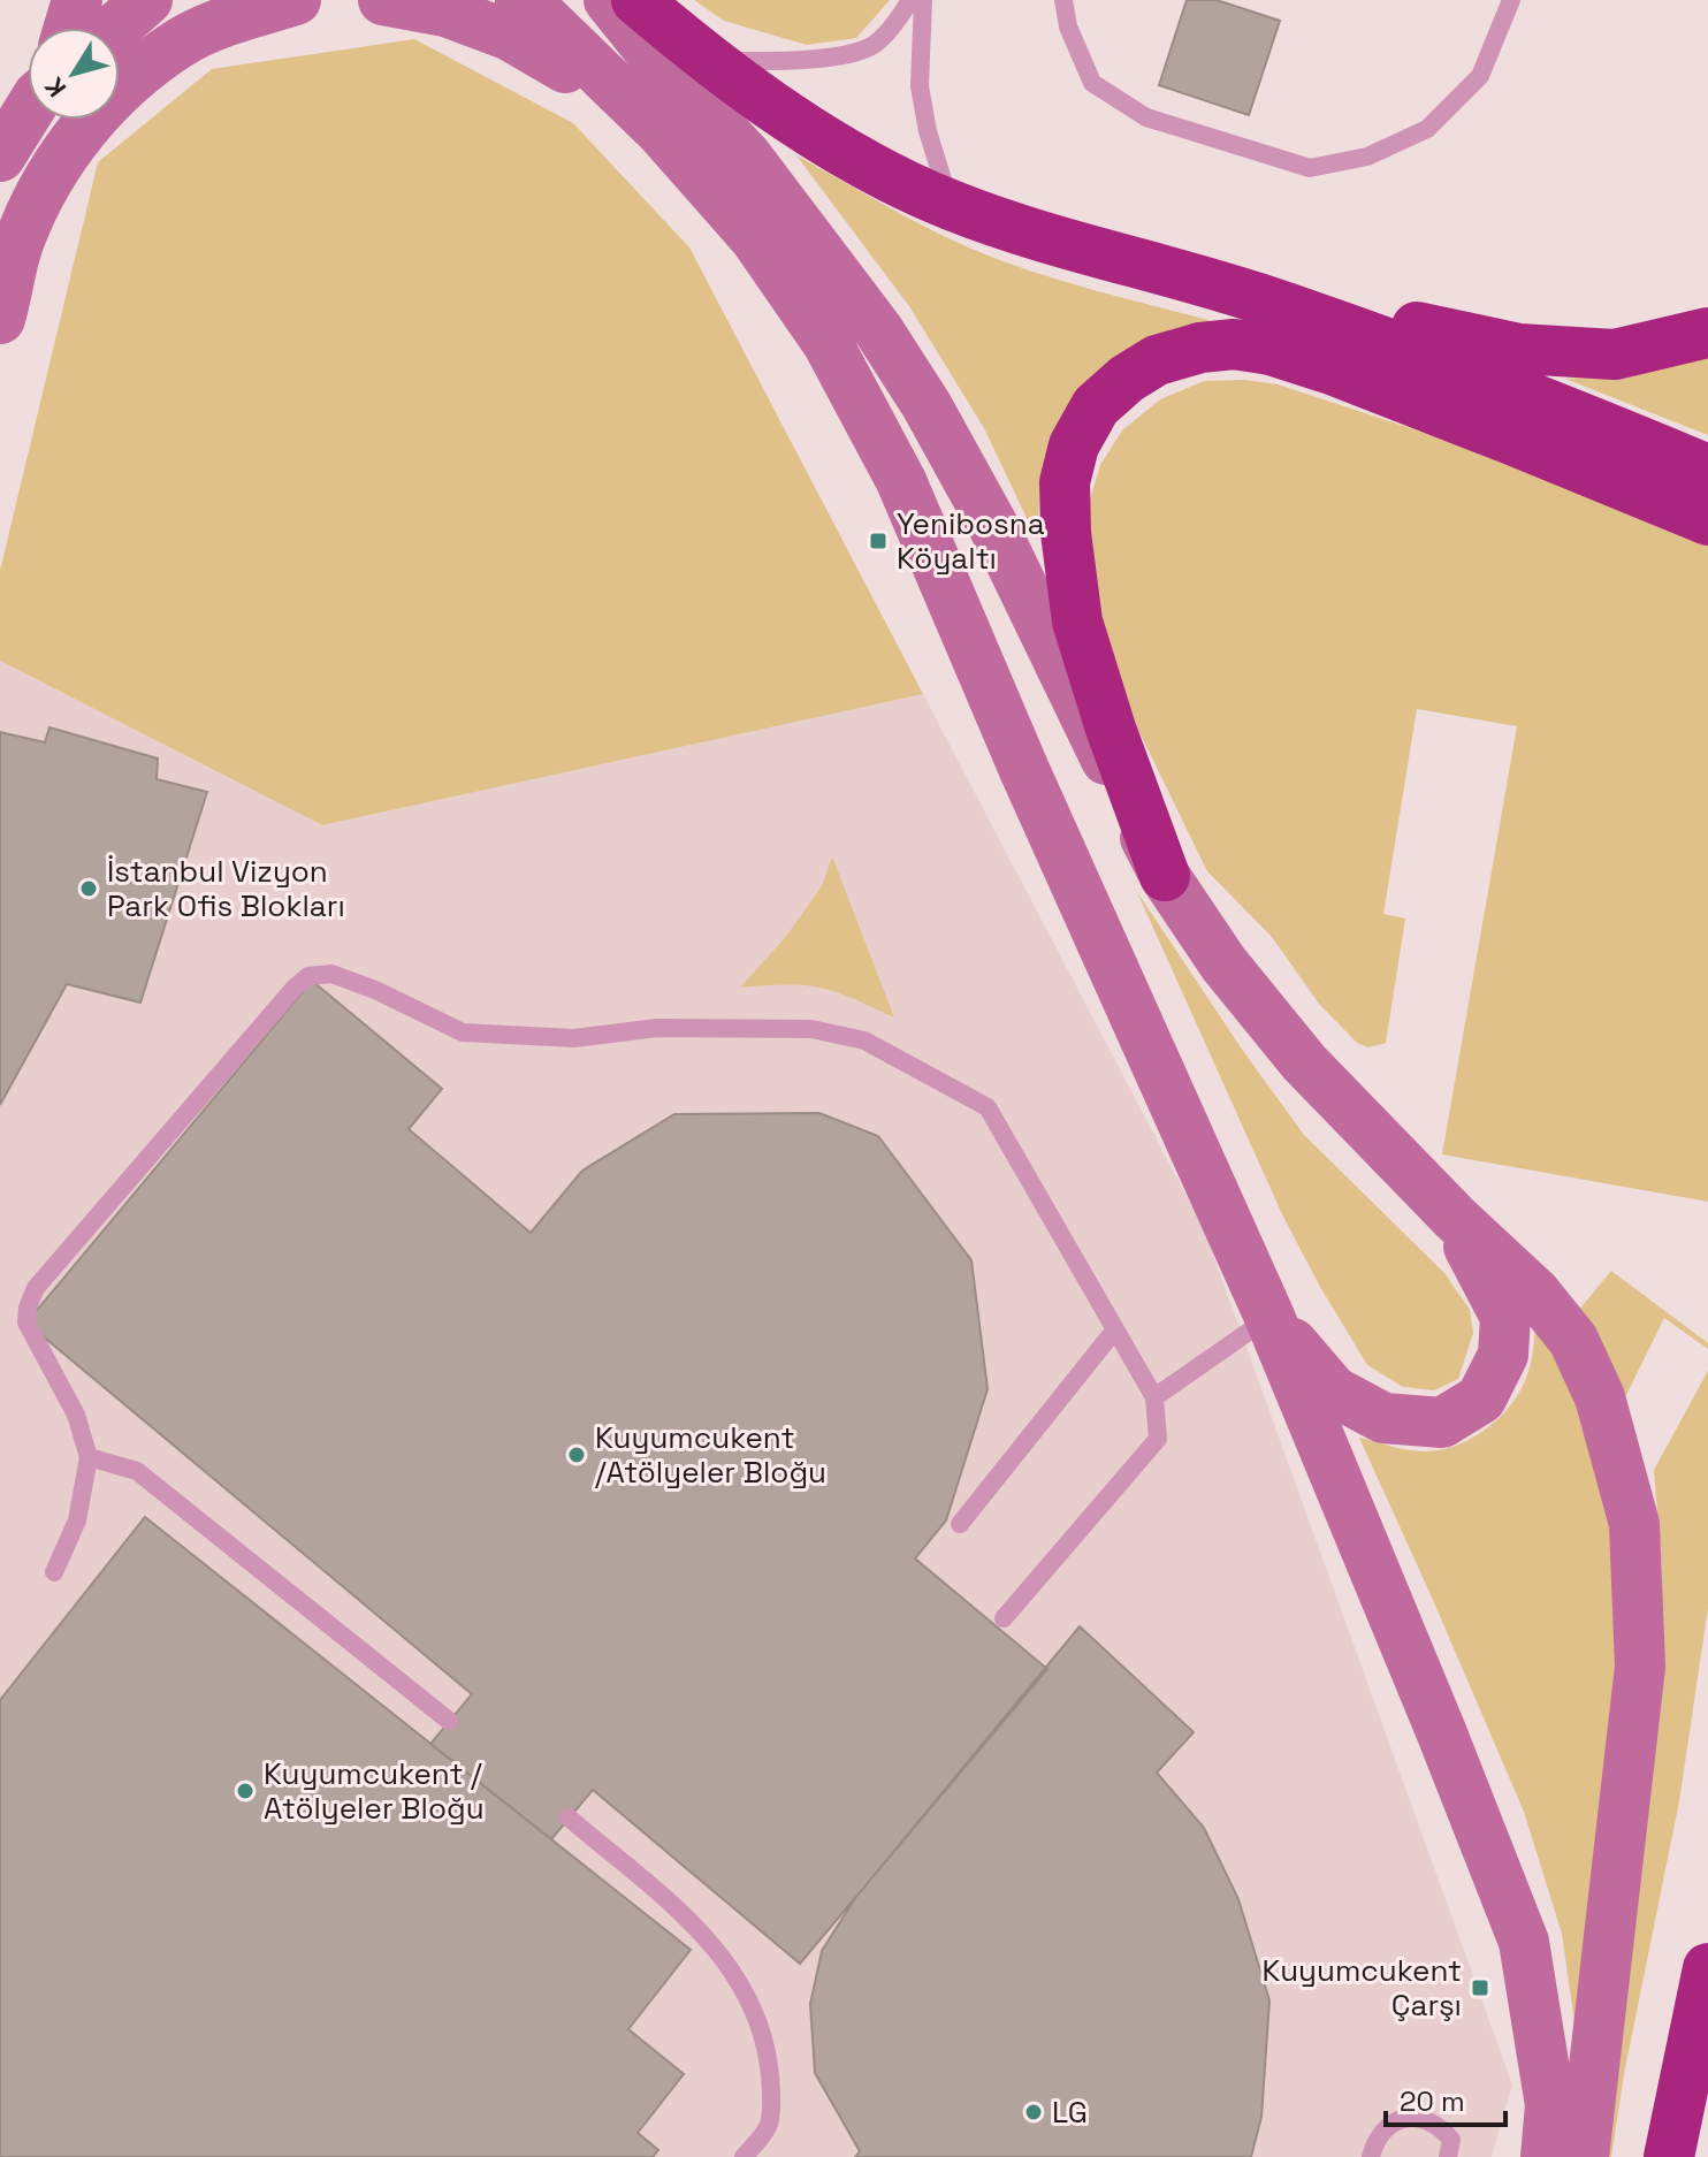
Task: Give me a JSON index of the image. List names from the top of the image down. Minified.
{"places":{"transit":["Yenibosna Köyaltı","Kuyumcukent Çarşı"],"other":["İstanbul Vizyon Park Ofis Blokları","Kuyumcukent /Atölyeler Bloğu","Kuyumcukent / Atölyeler Bloğu","LG"]},"scale_bar":"20 m","north":"bottom left"}
